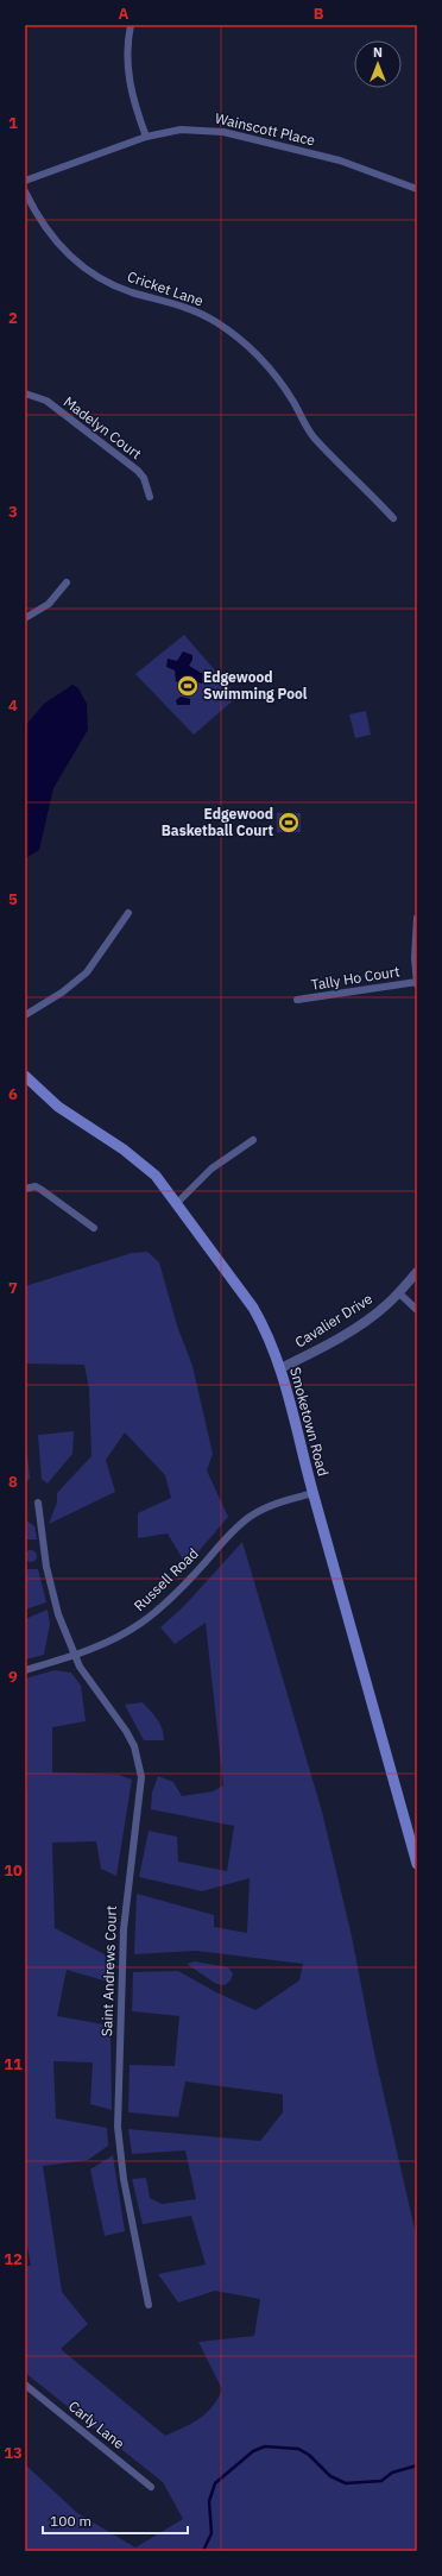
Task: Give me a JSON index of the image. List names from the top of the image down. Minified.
{"streets":{"main road":["Smoketown Road"],"street":["Wainscott Place","Cricket Lane","Madelyn Court","Tally Ho Court","Cavalier Drive","Russell Road","Saint Andrews Court","Carly Lane"]},"crossings":[["Cavalier Drive","Smoketown Road"],["Smoketown Road","Russell Road"],["Russell Road","Saint Andrews Court"]],"places":{"sports":["Edgewood Swimming Pool","Edgewood Basketball Court"]},"scale_bar":"100 m","north":"top","grid":{"columns":["A","B"],"rows":["1","2","3","4","5","6","7","8","9","10","11","12","13"]}}
